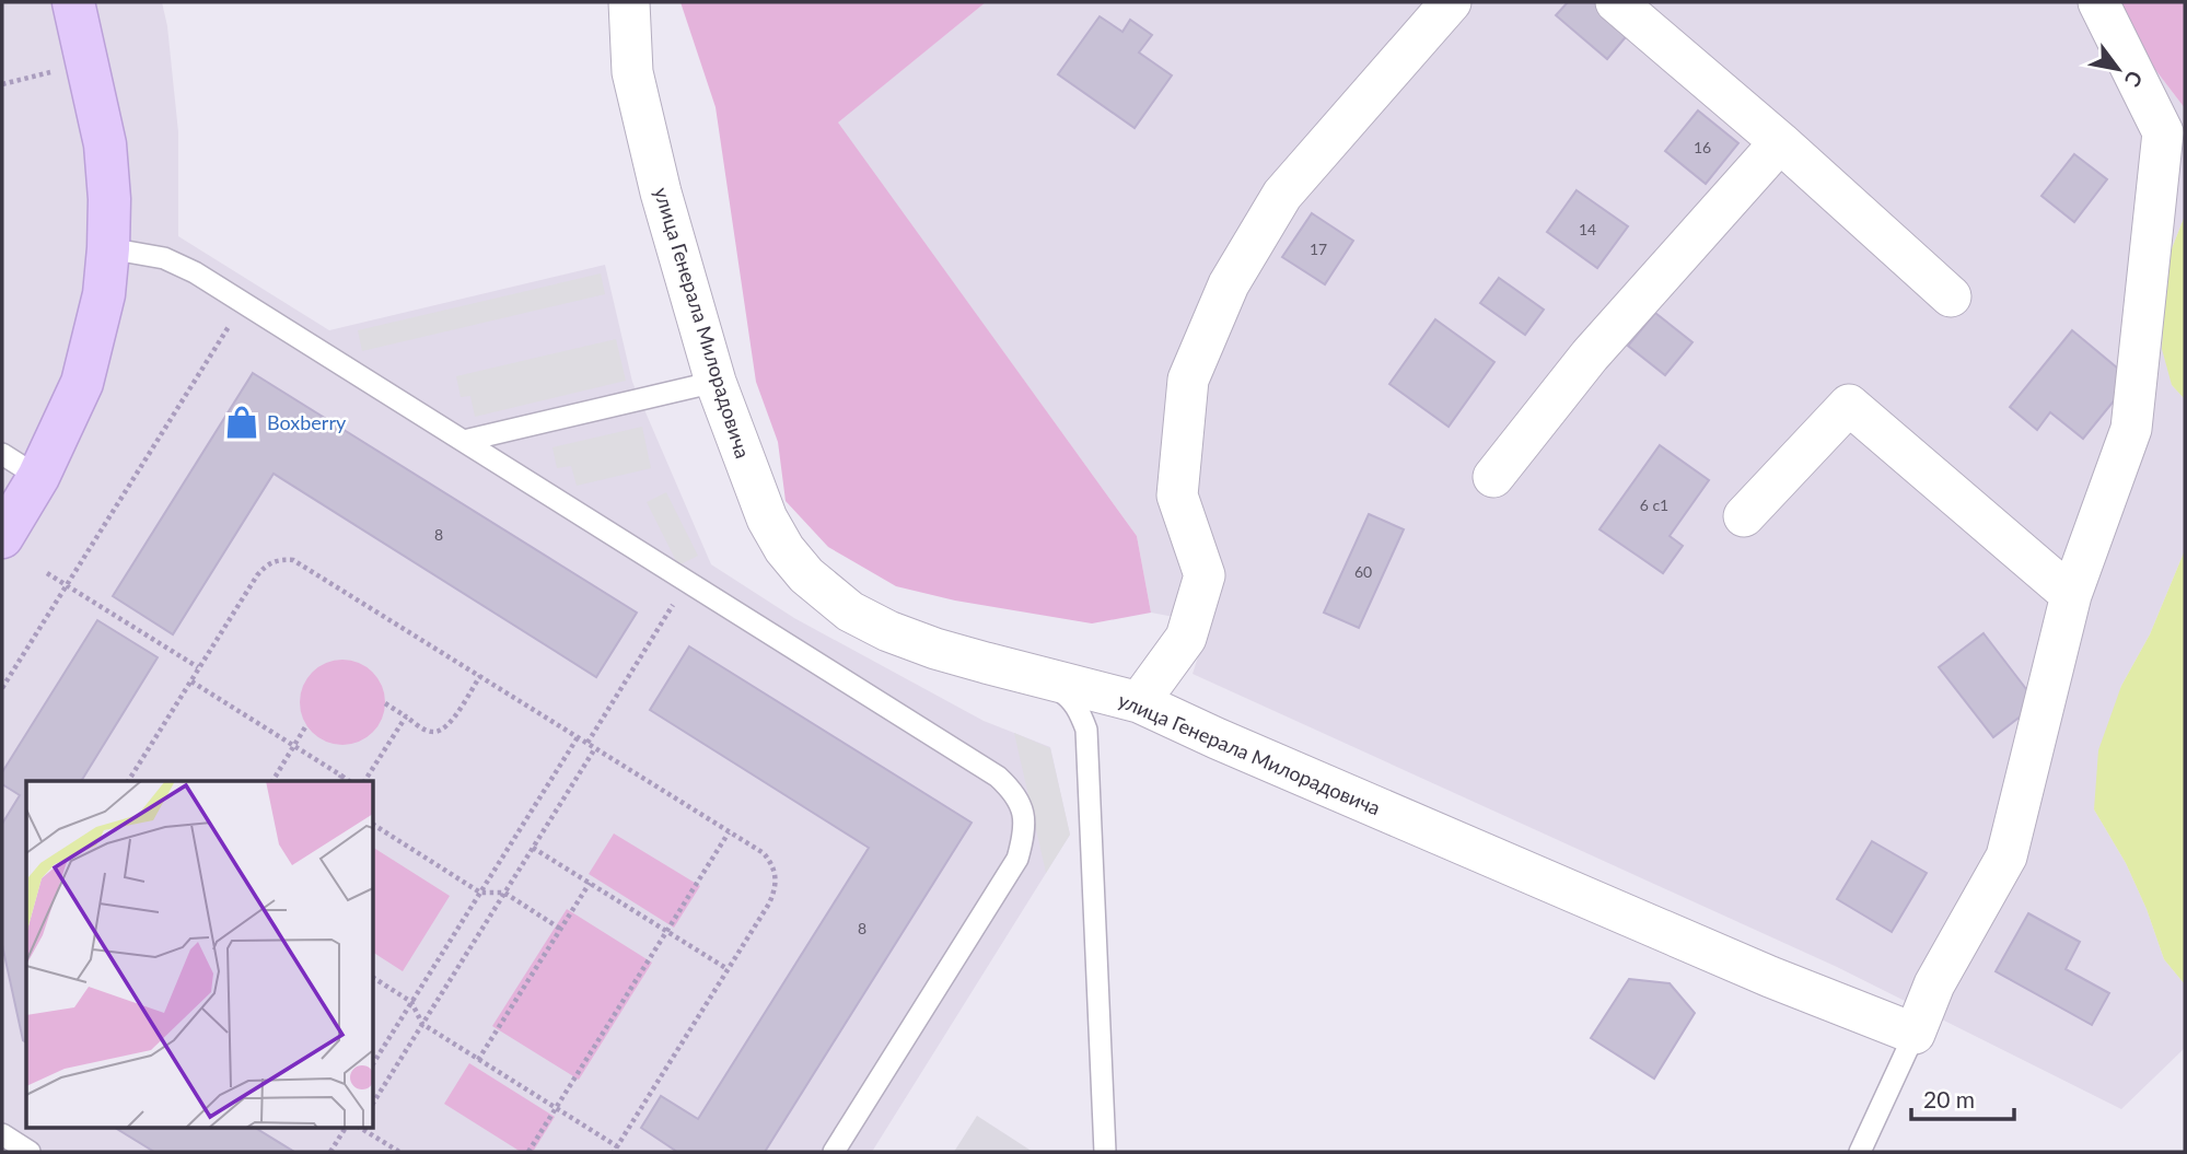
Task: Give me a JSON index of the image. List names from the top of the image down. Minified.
{"streets":{"street":["улица Генерала Милорадовича"]},"places":{"shop":["Boxberry"]},"house_numbers":["16","14","17","6 с1","8","60","8"],"scale_bar":"20 m","north":"bottom right"}
